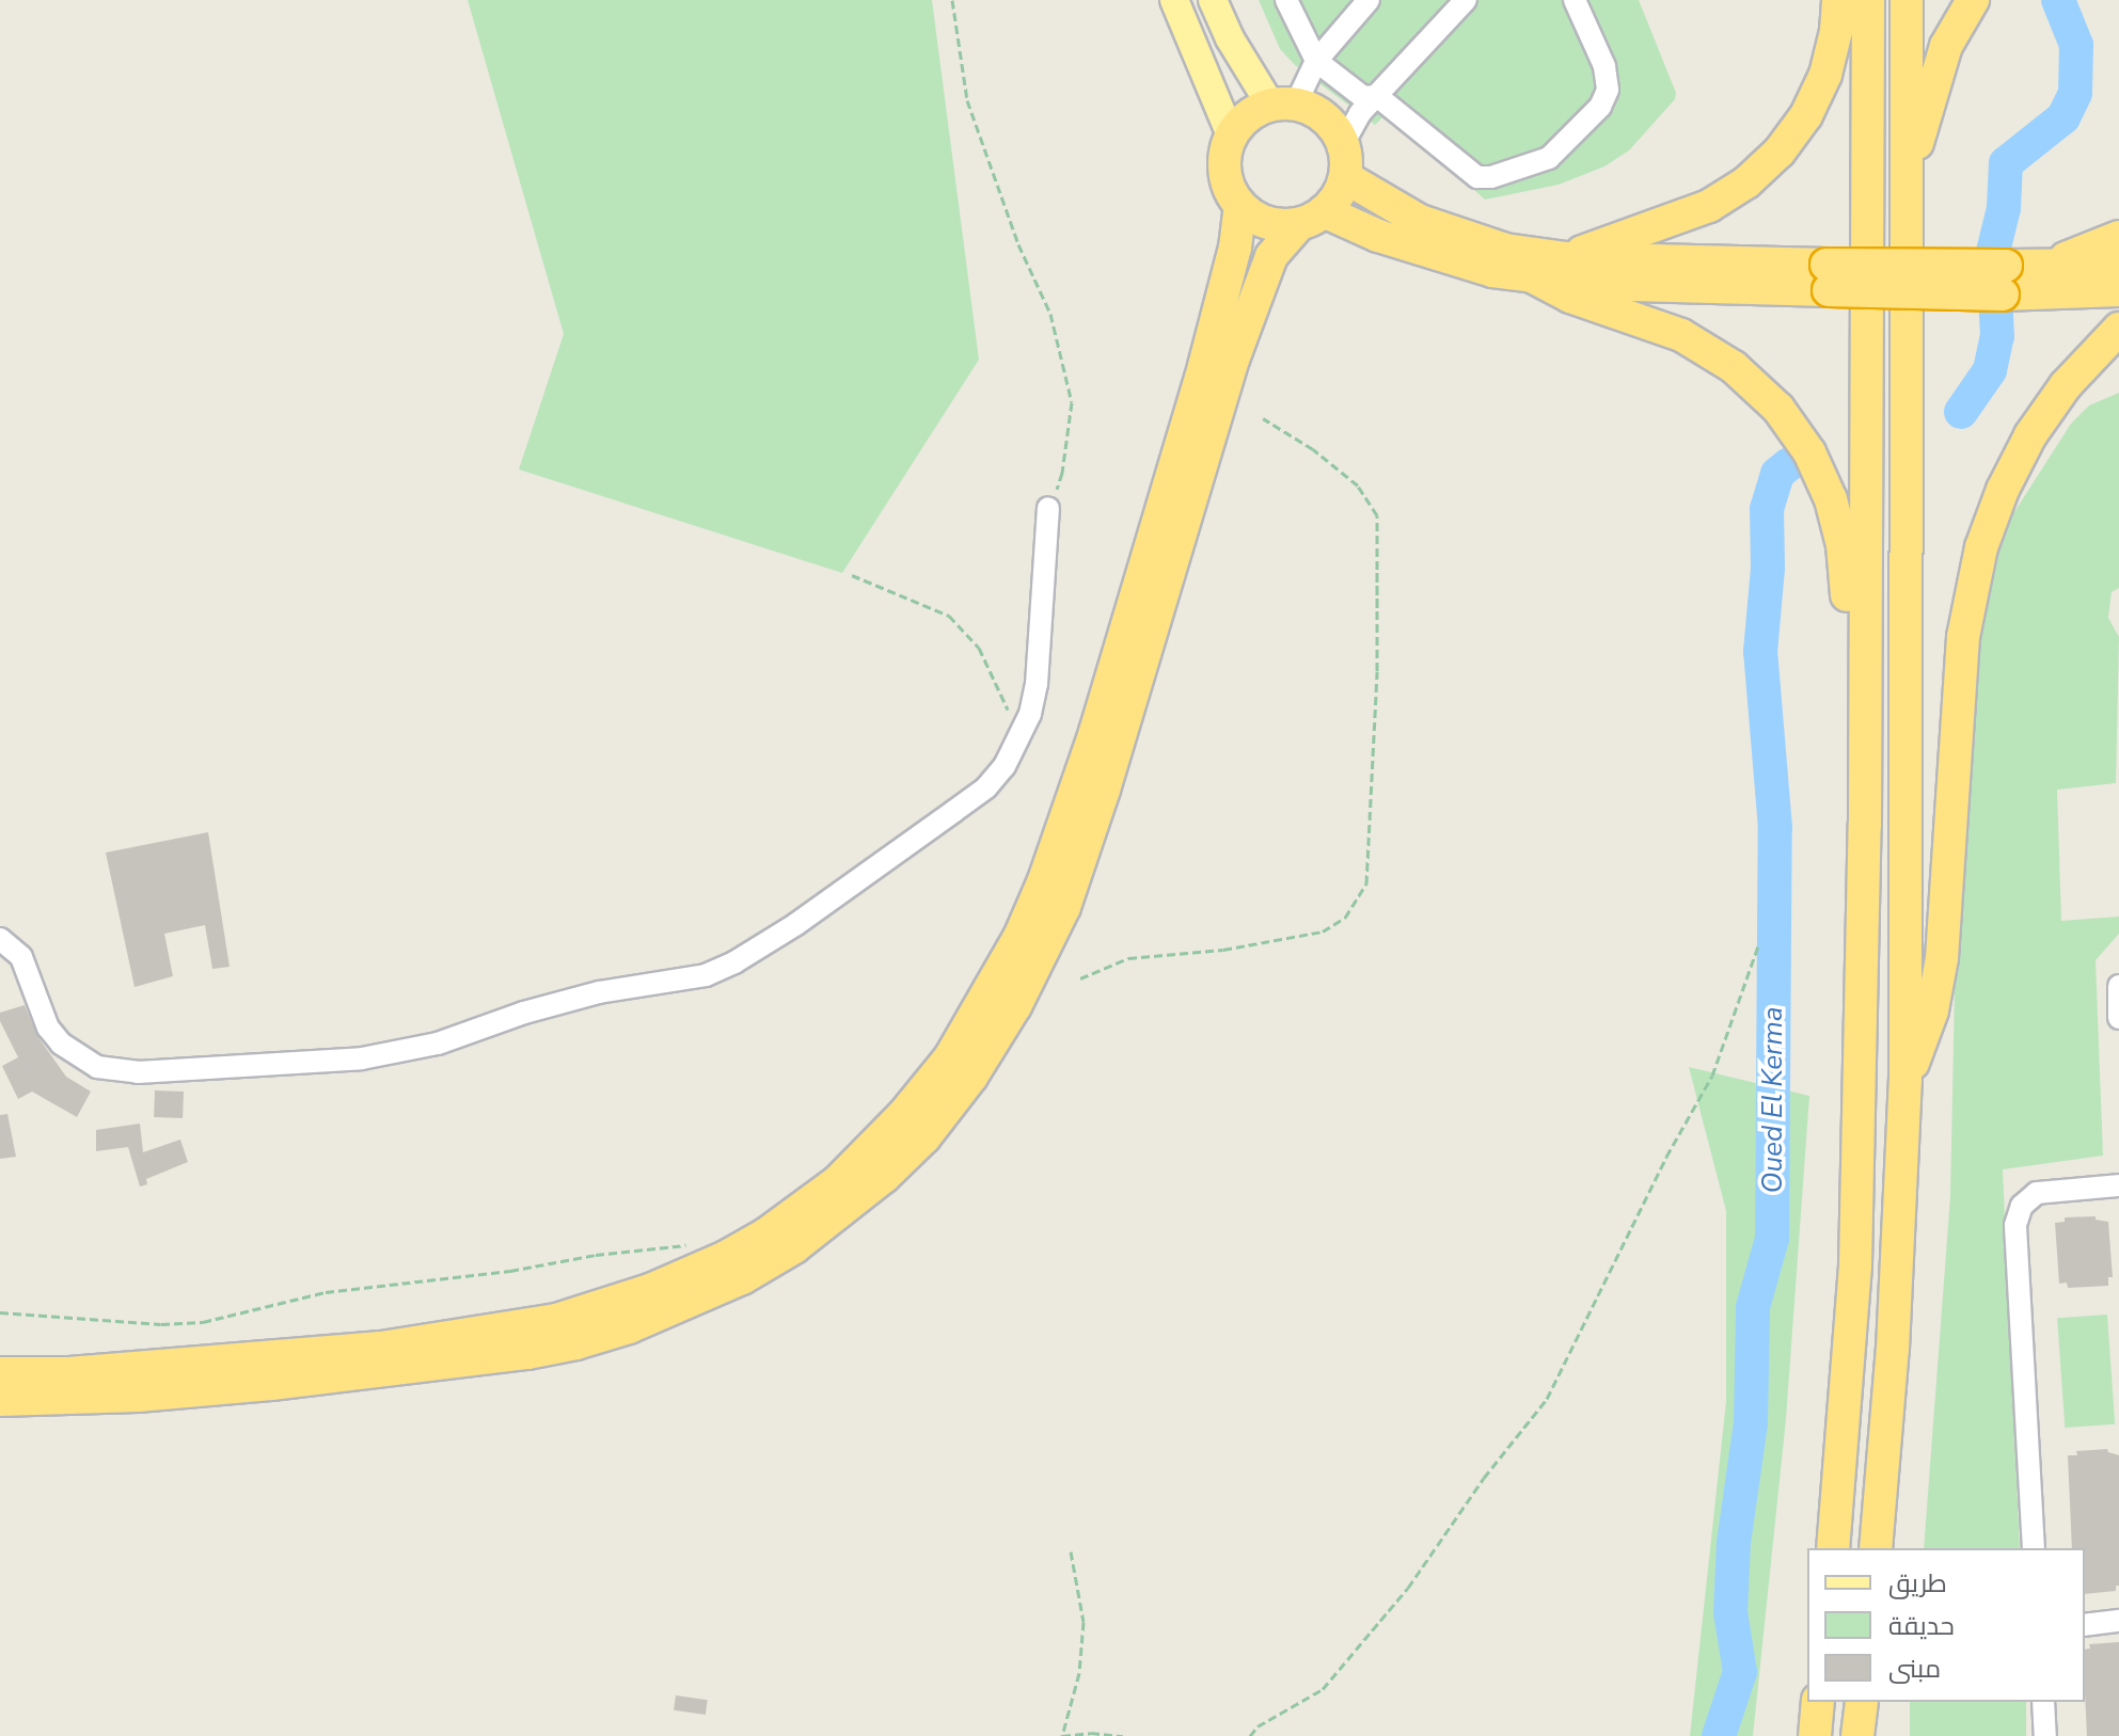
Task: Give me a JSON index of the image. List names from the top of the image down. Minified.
{"water":["Oued El Kerma"],"legend":["طريق","حديقة","مبنى"]}
